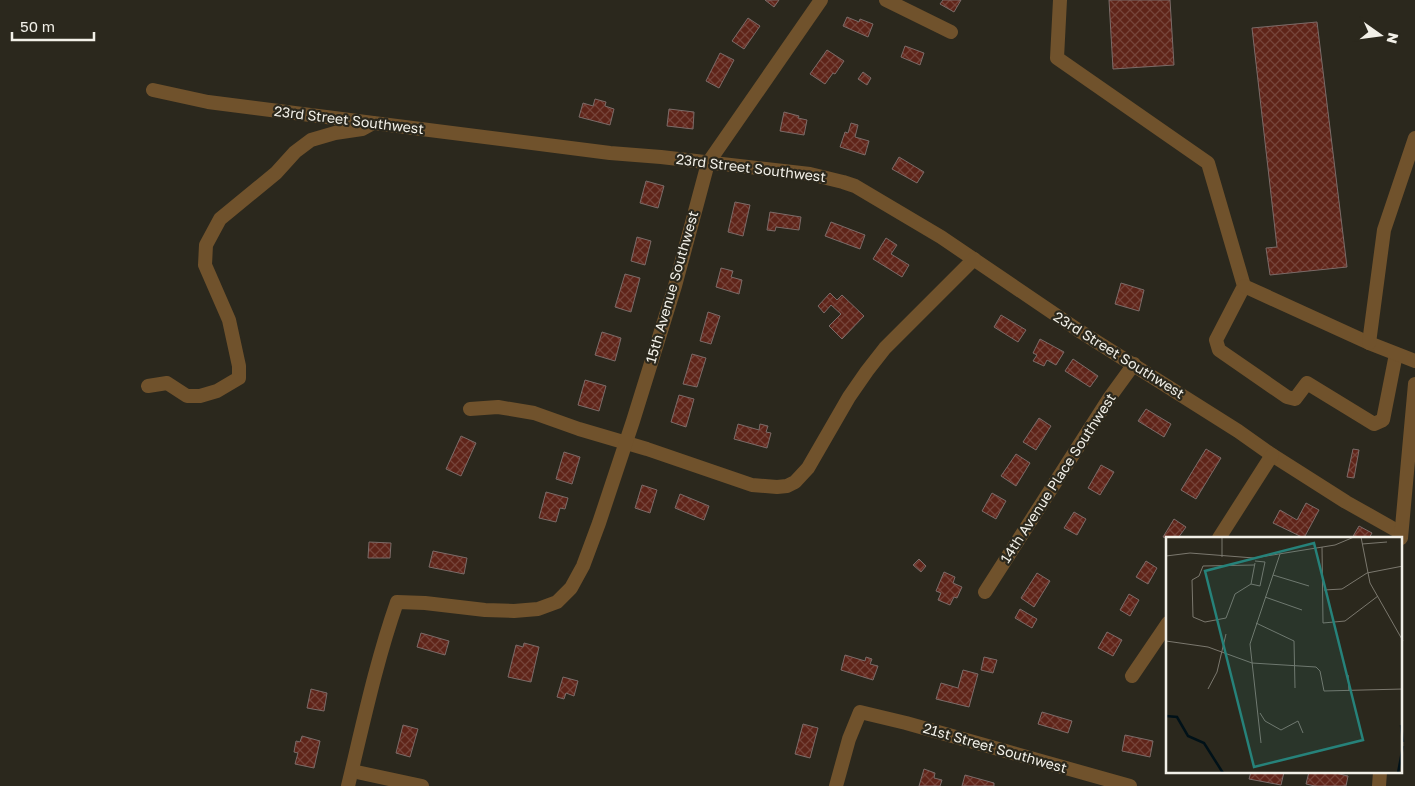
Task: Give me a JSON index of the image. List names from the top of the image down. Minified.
{"streets":{"street":["23rd Street Southwest","15th Avenue Southwest","14th Avenue Place Southwest","21st Street Southwest"]},"crossings":[["23rd Street Southwest","15th Avenue Southwest"],["23rd Street Southwest","14th Avenue Place Southwest"]],"scale_bar":"50 m","north":"right"}
